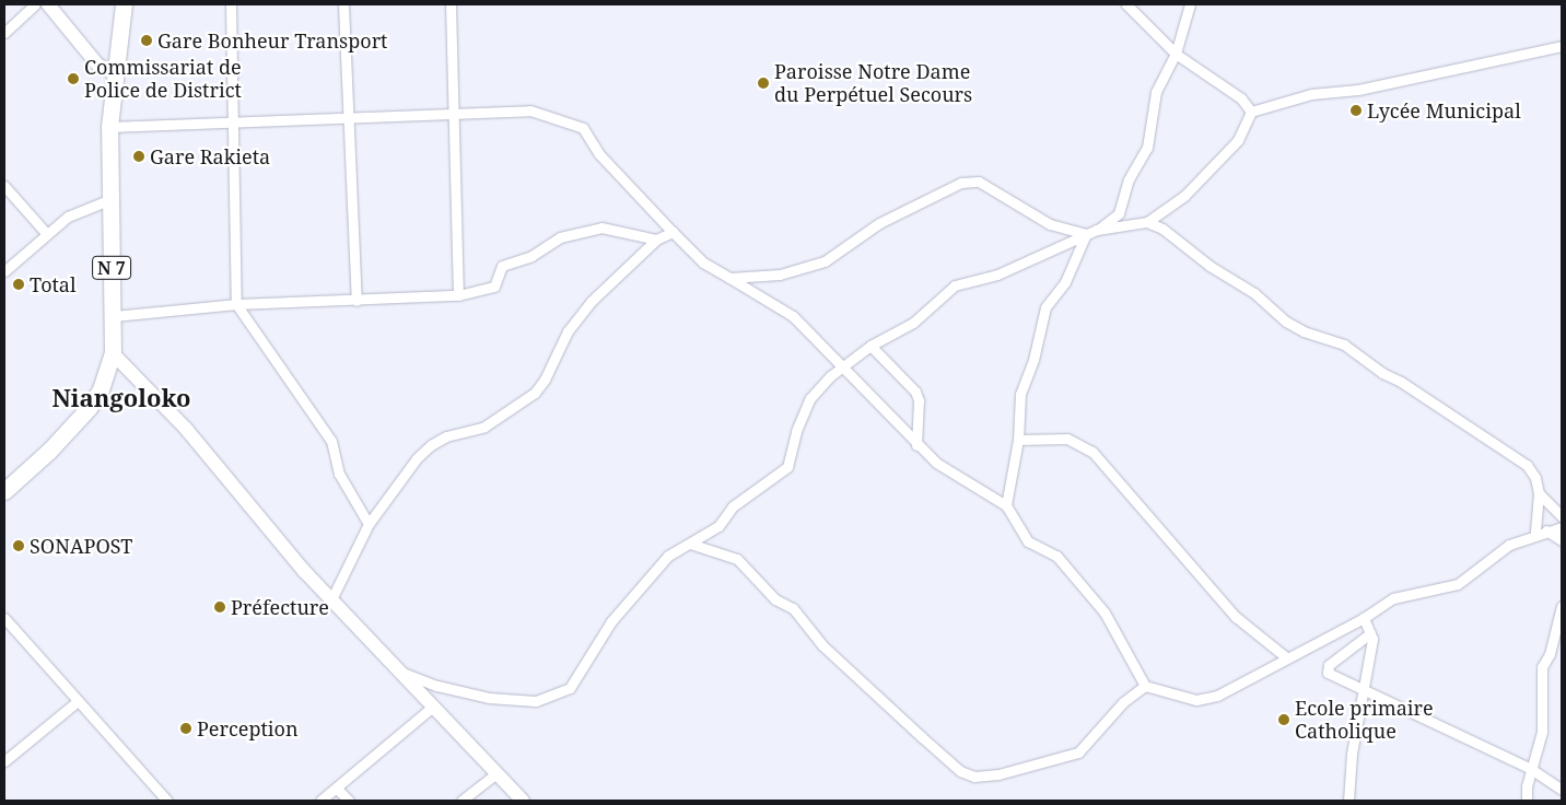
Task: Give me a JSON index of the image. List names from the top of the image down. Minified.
{"streets":{"highway":["N 7"]},"districts":["Niangoloko"],"places":["Gare Bonheur Transport","Commissariat de Police de District","Paroisse Notre Dame du Perpétuel Secours","Lycée Municipal","Gare Rakieta","Total","SONAPOST","Préfecture","Ecole primaire Catholique","Perception"]}
